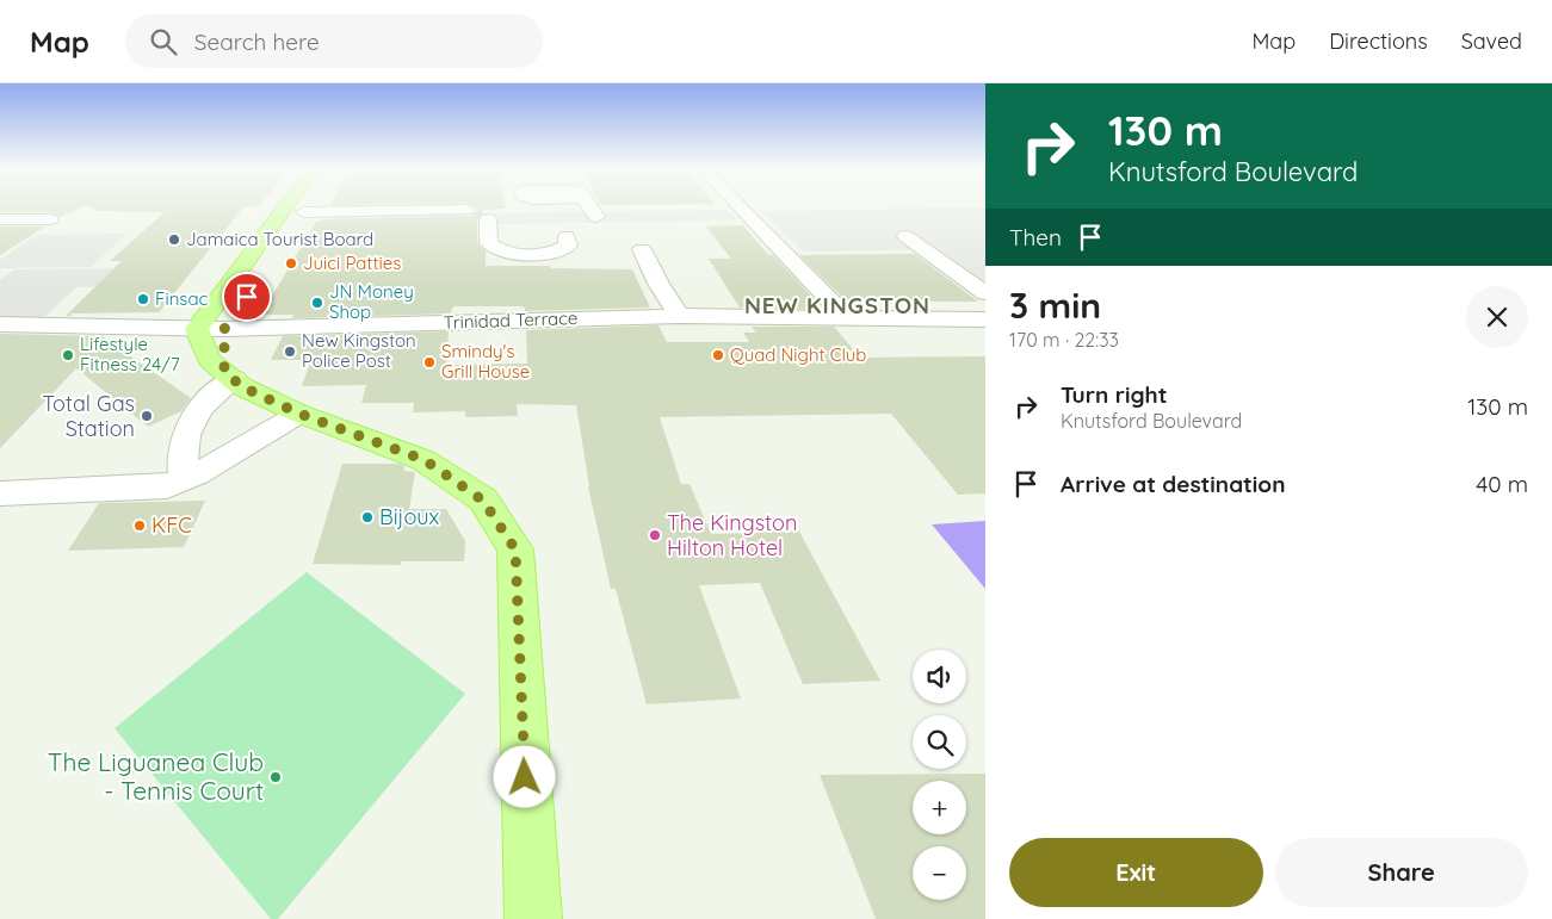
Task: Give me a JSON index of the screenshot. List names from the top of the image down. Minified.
{"streets":{"street":["Trinidad Terrace"]},"districts":["NEW KINGSTON"],"places":["Jamaica Tourist Board","Juici Patties","Finsac","JN Money Shop","New Kingston Police Post","Lifestyle Fitness 24/7","Quad Night Club","Smindy's Grill House","Total Gas Station","Bijoux","KFC","The Kingston Hilton Hotel","The Liguanea Club - Tennis Court"],"page":{"header":"Map","search":"Search here","nav":["Map","Directions","Saved"],"turn":["130 m","Knutsford Boulevard"],"then":"Then","heading":["3 min","170 m · 22:33"],"list":[{"name":"Turn right","note":"Knutsford Boulevard","value":"130 m"},{"name":"Arrive at destination","value":"40 m"}],"map_buttons":["+","−"],"buttons":["Exit","Share"]}}
